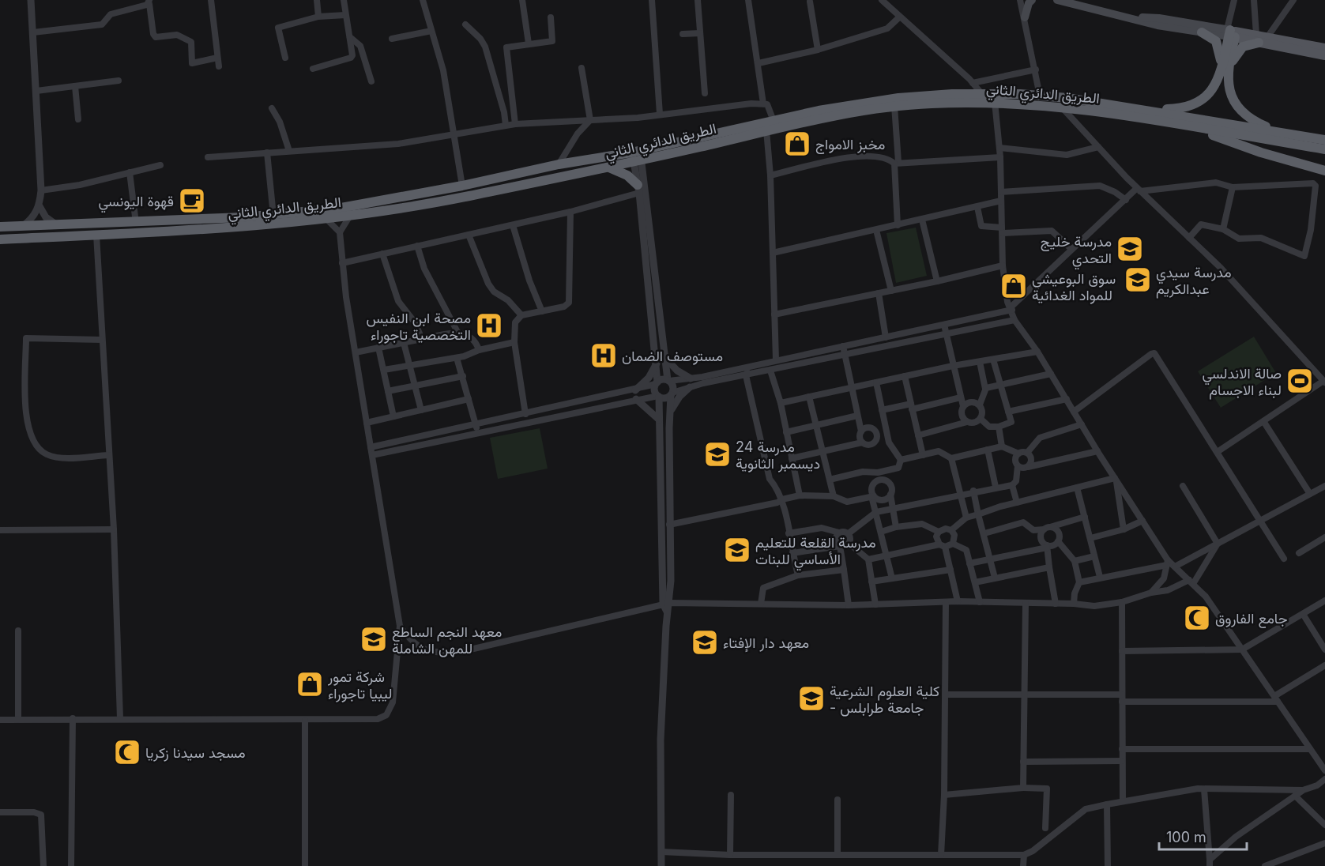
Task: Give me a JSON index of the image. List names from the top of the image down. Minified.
{"streets":{"highway":["الطريق الدائري الثاني"]},"places":{"shop":["مخبز الامواج","سوق البوعيشي للمواد الغدائية","شركة تمور ليبيا تاجوراء"],"cafe":["قهوة اليونسي"],"school or university":["مدرسة خليج التحدي","مدرسة سيدي عبدالكريم","مدرسة 24 ديسمبر الثانوية","مدرسة القلعة للتعليم الأساسي للبنات","معهد النجم الساطع للمهن الشاملة","معهد دار الإفتاء","كلية العلوم الشرعية - جامعة طرابلس"],"hospital":["مصحة ابن النفيس التخصصية تاجوراء","مستوصف الضمان"],"sports":["صالة الاندلسي لبناء الاجسام"],"mosque":["جامع الفاروق","مسجد سيدنا زكريا"]},"scale_bar":"100 m"}
